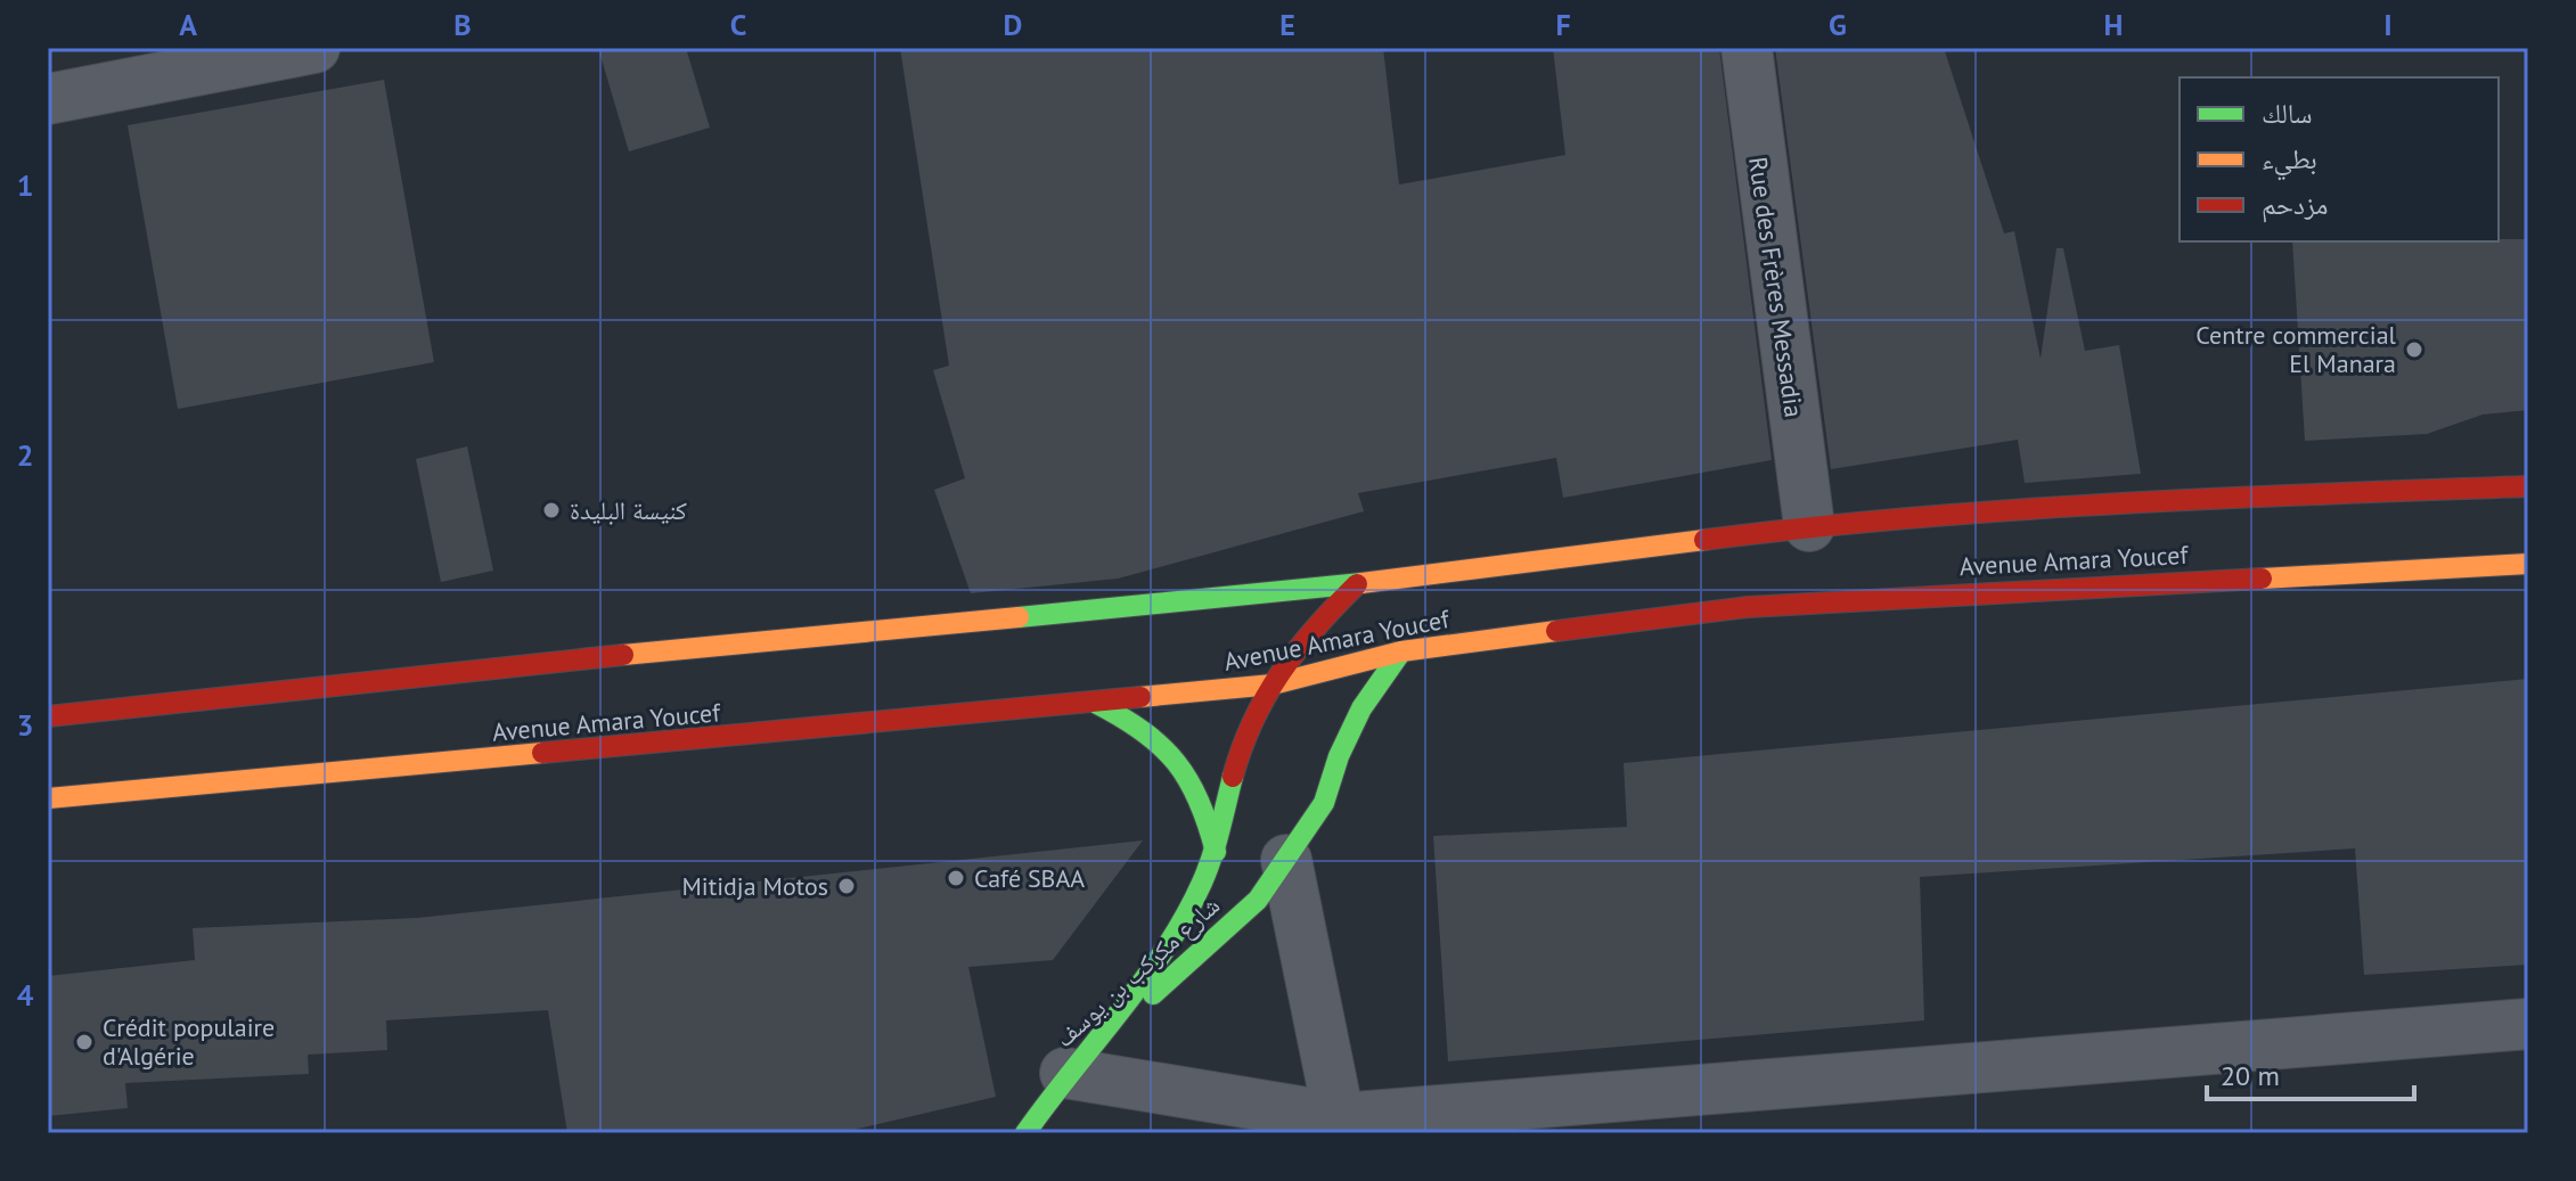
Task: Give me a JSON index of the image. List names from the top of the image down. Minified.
{"streets":{"main road":["Avenue Amara Youcef","شارع مكركب بن يوسف"],"street":["Rue des Frères Messadia"]},"crossings":[["Rue des Frères Messadia","Avenue Amara Youcef"],["Avenue Amara Youcef","شارع مكركب بن يوسف"]],"places":["Centre commercial El Manara","كنيسة البليدة","Café SBAA","Mitidja Motos","Crédit populaire d'Algérie"],"legend":["سالك","بطيء","مزدحم"],"scale_bar":"20 m","grid":{"columns":["A","B","C","D","E","F","G","H","I"],"rows":["1","2","3","4"]}}
